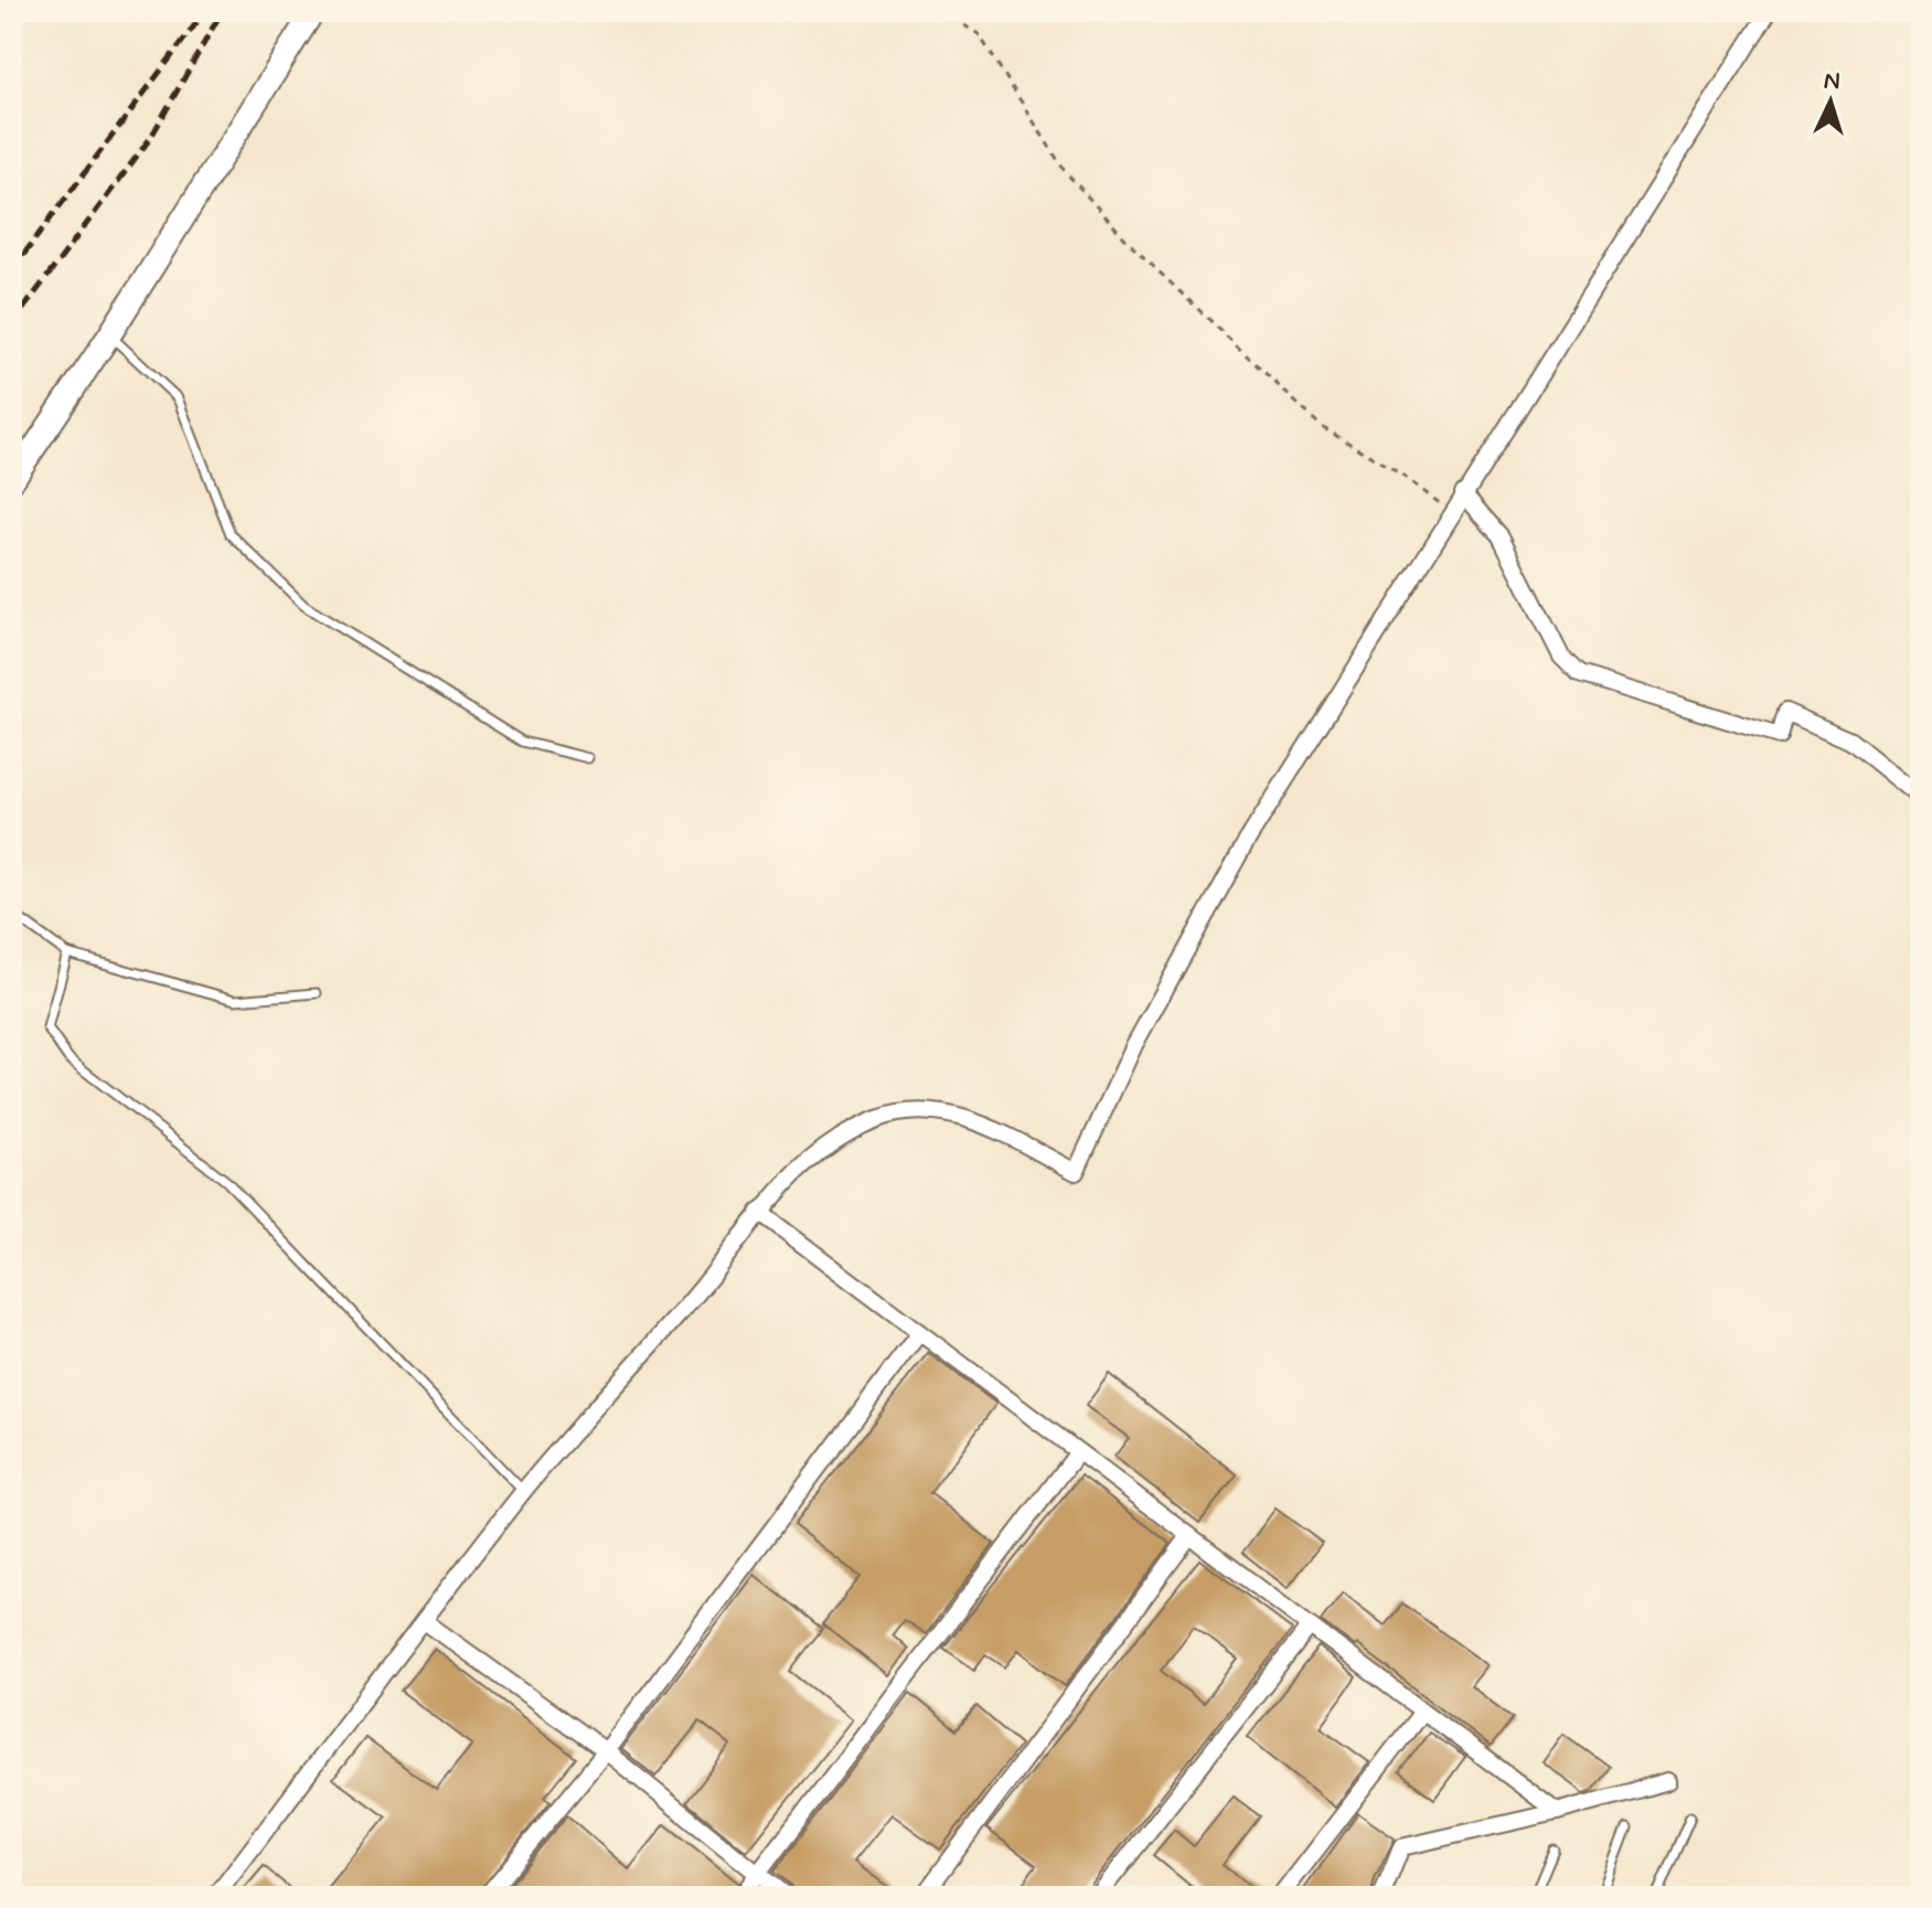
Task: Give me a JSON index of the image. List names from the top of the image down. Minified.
{"north":"top"}
